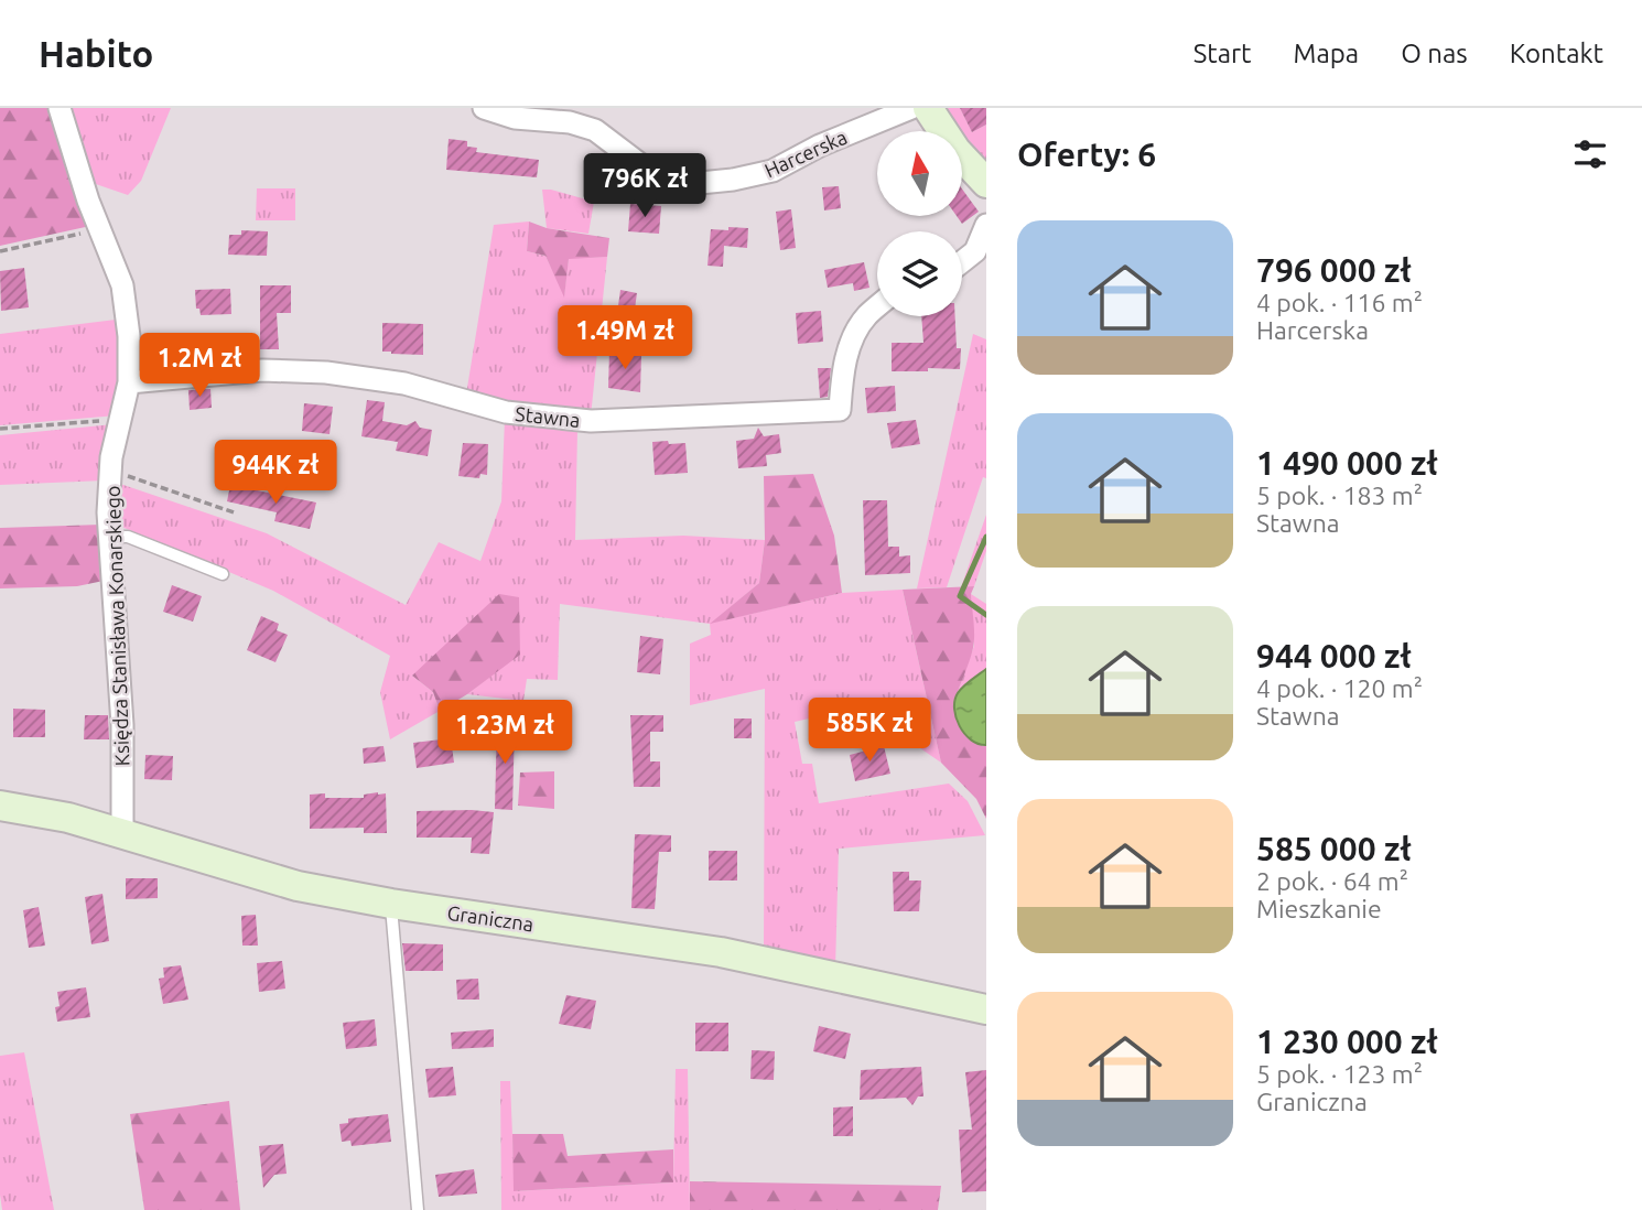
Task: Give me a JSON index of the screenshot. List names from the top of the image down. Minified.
{"streets":{"street":["Harcerska","Stawna","Księdza Stanisława Konarskiego","Graniczna"]},"crossings":[["Stawna","Księdza Stanisława Konarskiego"],["Księdza Stanisława Konarskiego","Graniczna"]],"north":"top","page":{"header":"Habito","nav":["Start","Mapa","O nas","Kontakt"],"heading":"Oferty: 6","price":["796K zł","1.49M zł","1.2M zł","944K zł","585K zł","1.23M zł"],"list":[{"name":"796 000 zł","note":"4 pok. · 116 m² · Harcerska"},{"name":"1 490 000 zł","note":"5 pok. · 183 m² · Stawna"},{"name":"944 000 zł","note":"4 pok. · 120 m² · Stawna"},{"name":"585 000 zł","note":"2 pok. · 64 m² · Mieszkanie"},{"name":"1 230 000 zł","note":"5 pok. · 123 m² · Graniczna"}]}}
